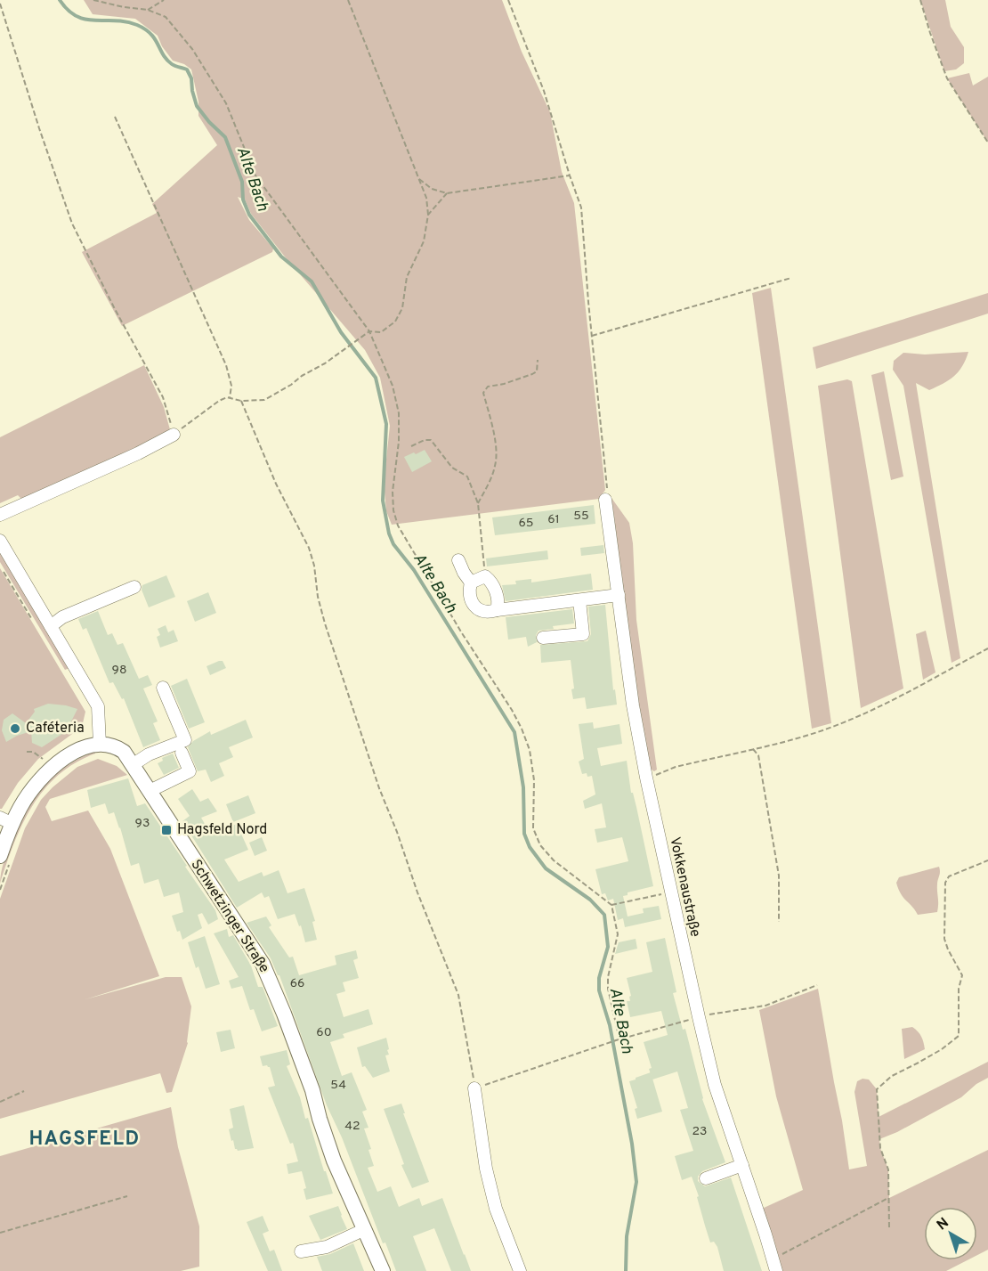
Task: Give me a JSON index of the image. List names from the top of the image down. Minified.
{"streets":{"main road":["Schwetzinger Straße"],"street":["Vokkenaustraße"]},"districts":["HAGSFELD"],"water":["Alte Bach"],"places":{"other":["Caféteria"],"transit":["Hagsfeld Nord"]},"house_numbers":["55","61","65","98","93","66","60","54","42","23"],"north":"top left"}
